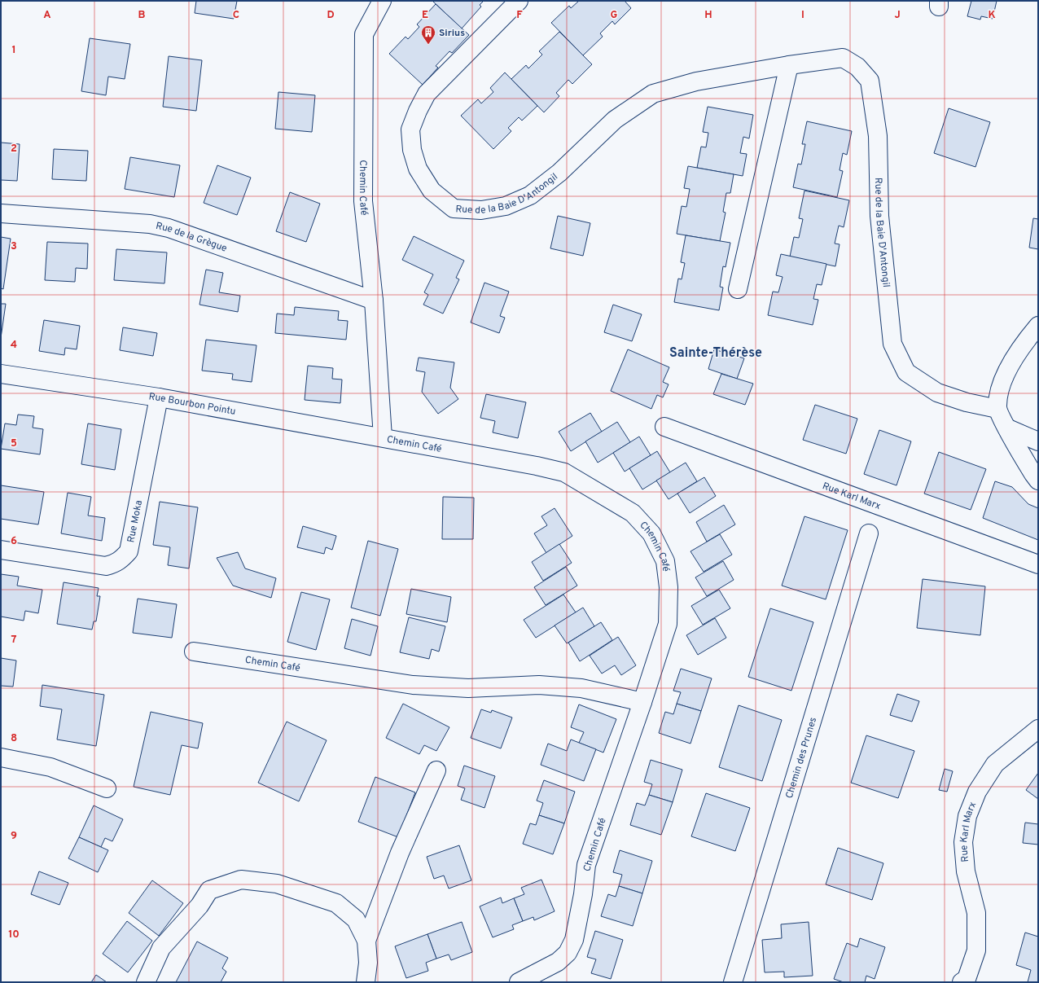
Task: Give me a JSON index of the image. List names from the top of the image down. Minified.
{"streets":{"street":["Chemin Café","Rue de la Baie D'Antongil","Rue de la Grègue","Rue Bourbon Pointu","Rue Karl Marx","Rue Moka","Chemin des Prunes"]},"crossings":[["Chemin Café","Rue de la Grègue"],["Chemin Café","Rue Bourbon Pointu"],["Rue Bourbon Pointu","Rue Moka"]],"districts":["Sainte-Thérèse"],"places":{"building":["Sirius"]},"grid":{"columns":["A","B","C","D","E","F","G","H","I","J","K"],"rows":["1","2","3","4","5","6","7","8","9","10"]}}
